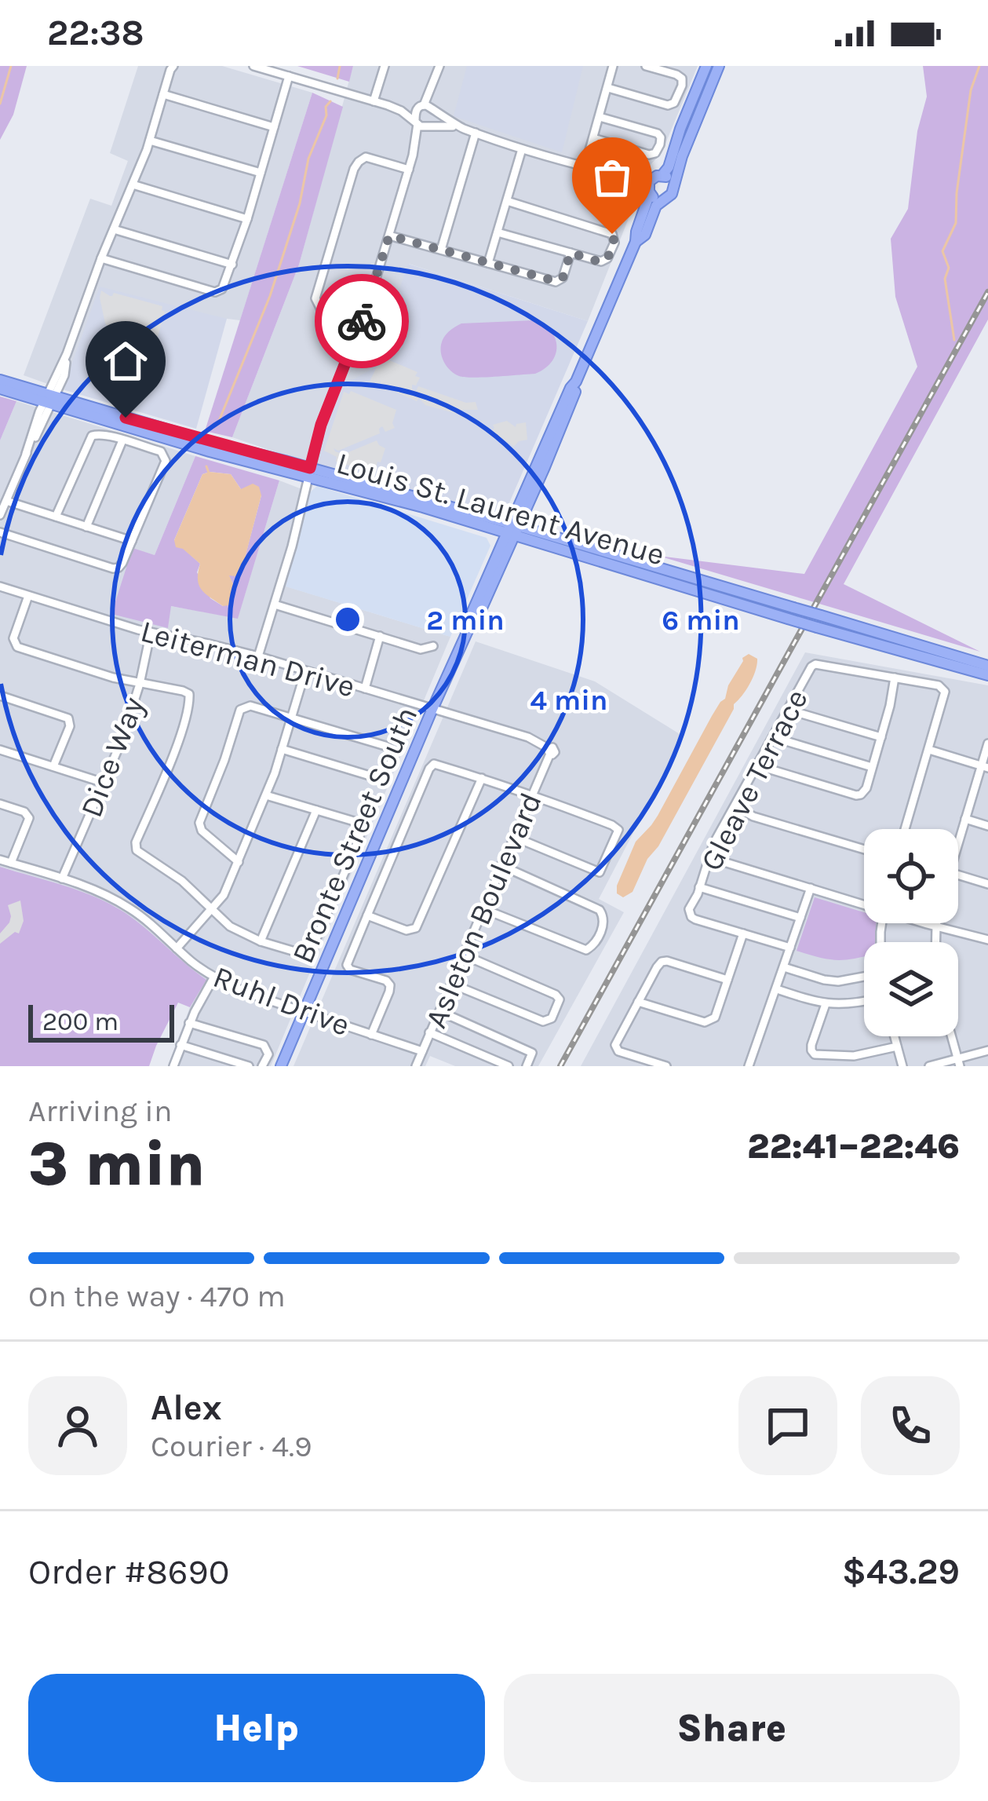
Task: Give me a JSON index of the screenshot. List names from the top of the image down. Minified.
{"streets":{"main road":["Louis St. Laurent Avenue","Bronte Street South"],"street":["Leiterman Drive","Dice Way","Gleave Terrace","Asleton Boulevard","Ruhl Drive"]},"crossings":[["Louis St. Laurent Avenue","Bronte Street South"],["Leiterman Drive","Dice Way"],["Leiterman Drive","Bronte Street South"],["Leiterman Drive","Asleton Boulevard"],["Dice Way","Ruhl Drive"],["Bronte Street South","Ruhl Drive"],["Asleton Boulevard","Ruhl Drive"]],"scale_bar":"200 m","page":{"status":"22:38","scale":"200 m","heading":["3 min","Arriving in","22:41–22:46"],"panel":["Alex","Courier · 4.9","Order #8690","$43.29"],"bar":"On the way · 470 m","buttons":["Help","Share"]},"rings":["2 min","6 min","4 min"]}
